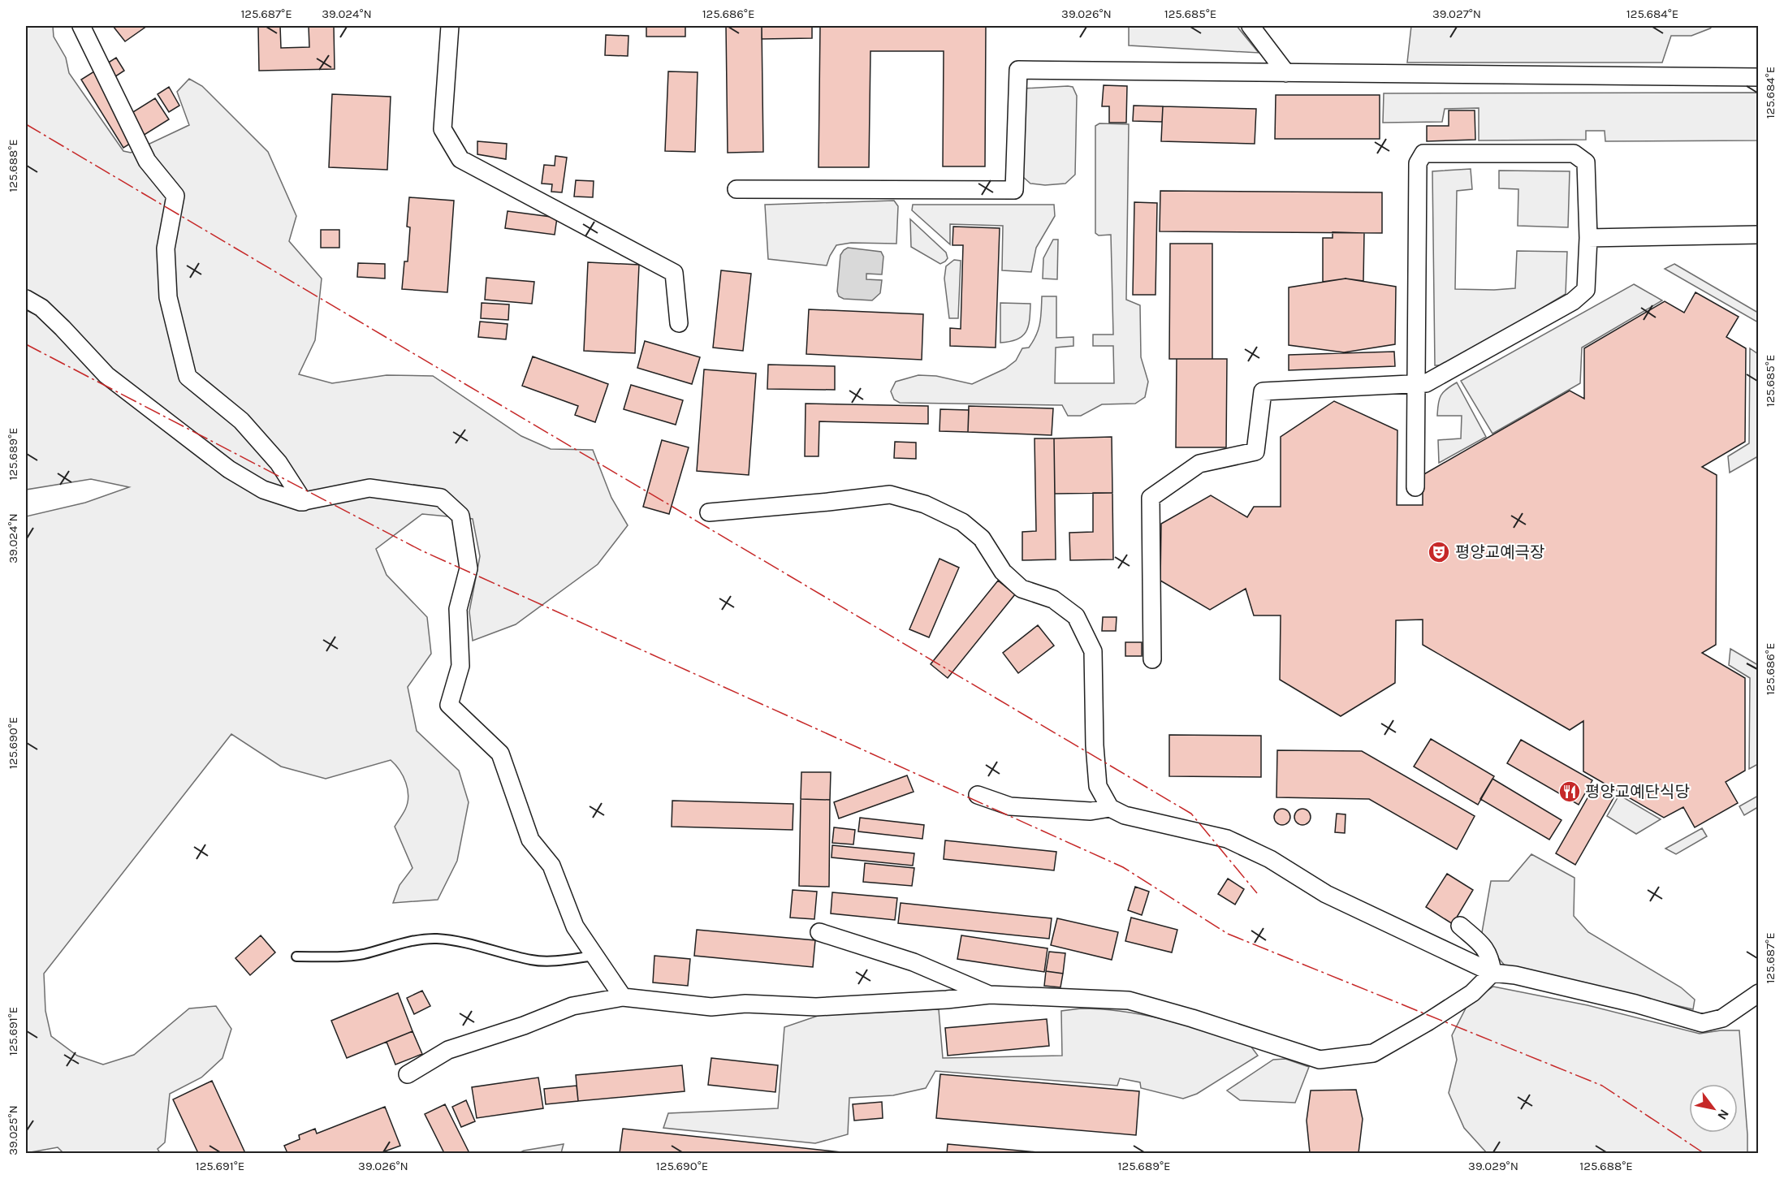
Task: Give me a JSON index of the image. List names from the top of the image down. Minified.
{"places":{"theatre":["평양교예극장"],"restaurant":["평양교예단식당"]},"north":"bottom right","coordinates":["125.687°E","39.024°N","125.686°E","39.026°N","125.685°E","39.027°N","125.684°E","125.688°E","125.689°E","125.690°E","125.691°E","39.025°N","39.029°N"]}
